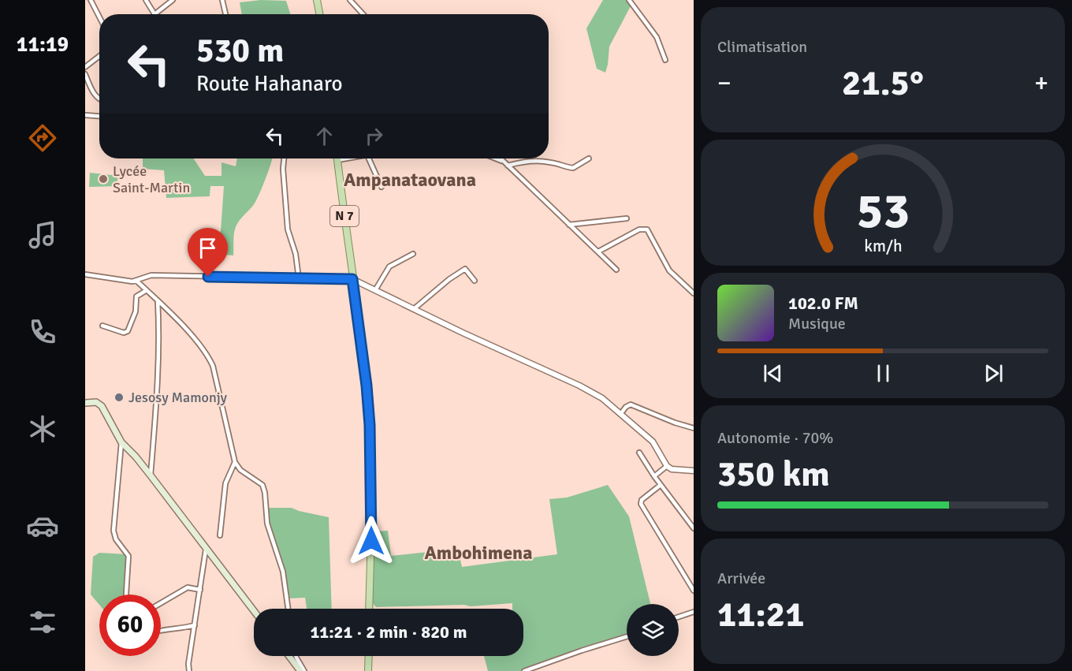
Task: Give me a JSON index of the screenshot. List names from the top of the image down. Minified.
{"streets":{"main road":["N 7"]},"districts":["Ampanataovana","Ambohimena"],"places":["Lycée Saint-Martin","Jesosy Mamonjy"],"page":{"tabs":"11:19","tile":["Climatisation",["Autonomie · 70%","350 km"],["Arrivée","11:21"]],"turn":["530 m","Route Hahanaro"],"heat":["−","21.5°","+"],"song":["102.0 FM","Musique"],"limit":"60","trip":"11:21 · 2 min · 820 m","gauge":["53","km/h"]}}
